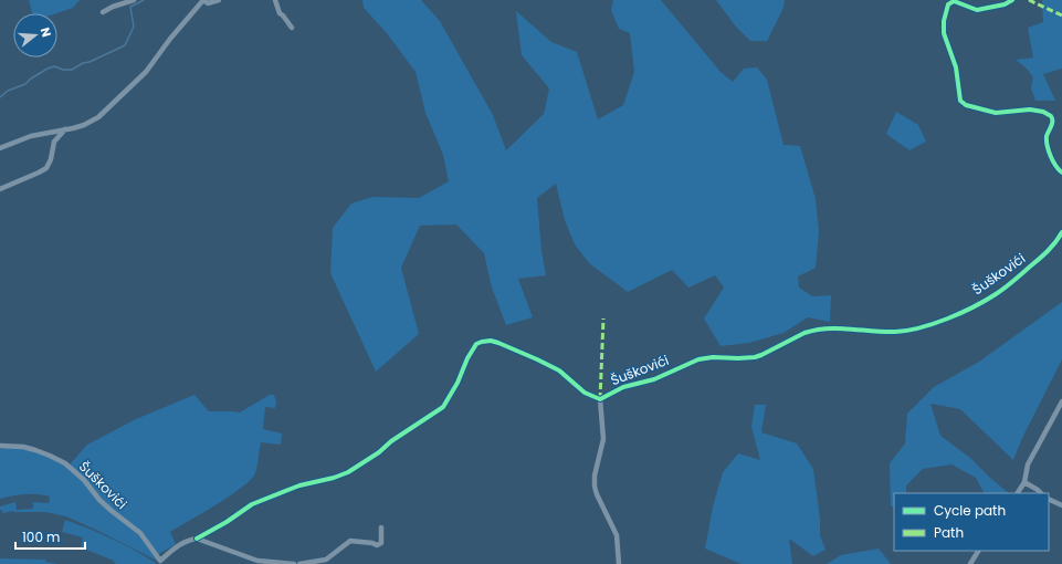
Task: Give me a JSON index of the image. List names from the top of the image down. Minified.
{"streets":{"street":["Šuškovići"]},"legend":["Cycle path","Path"],"scale_bar":"100 m","north":"right"}
